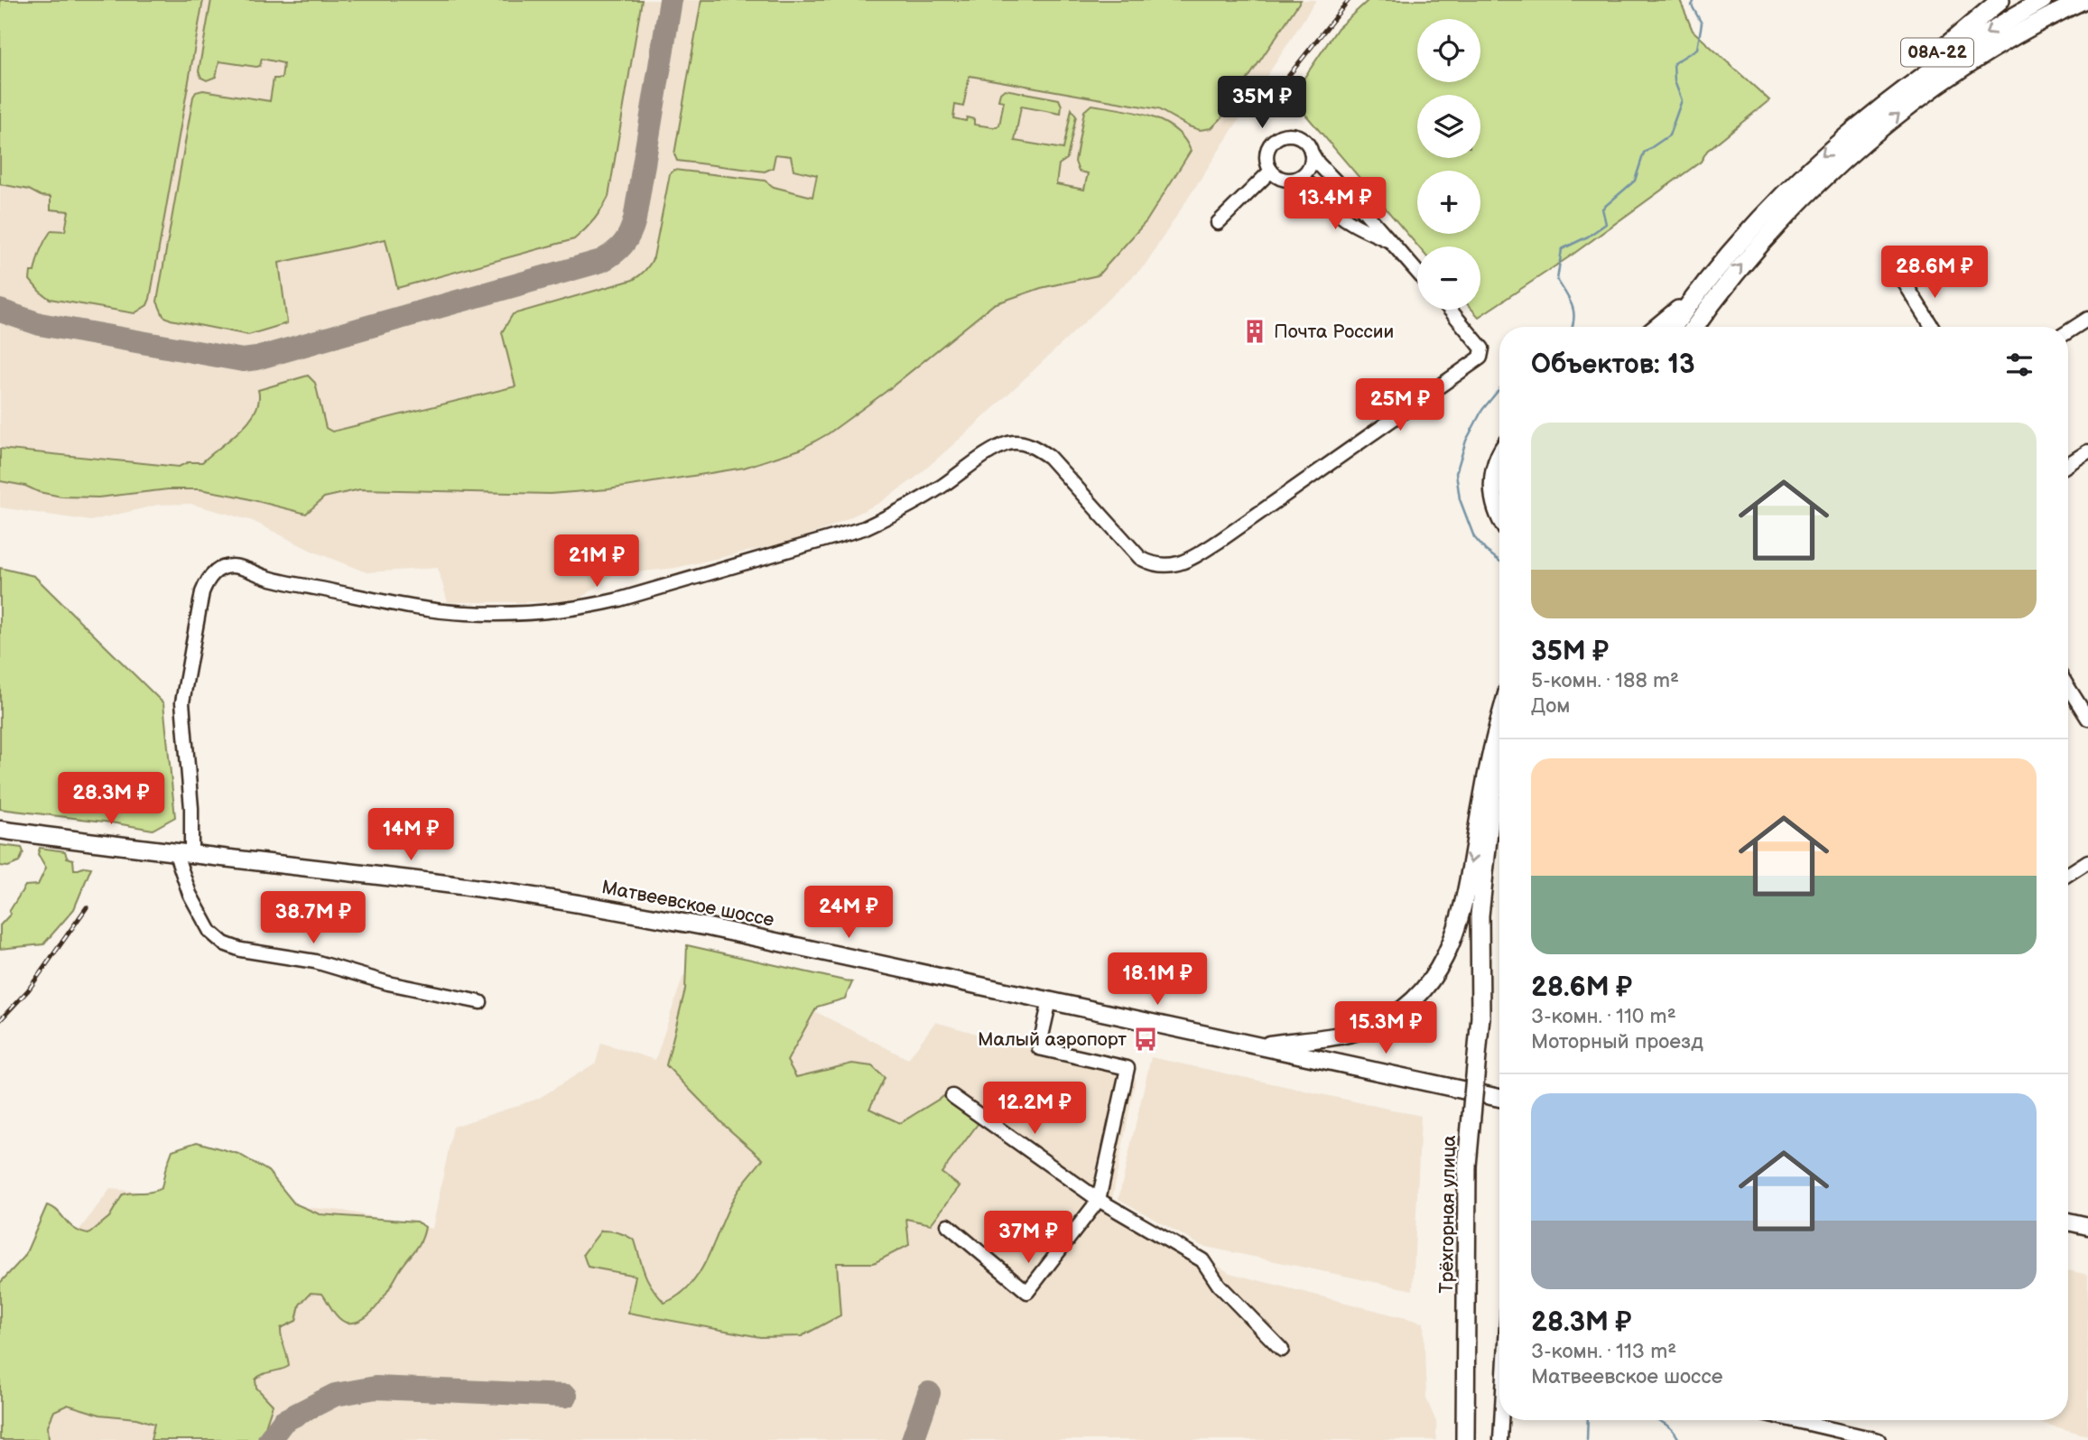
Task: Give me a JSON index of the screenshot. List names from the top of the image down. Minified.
{"streets":{"highway":["08А-22","Трёхгорная улица"],"main road":["Матвеевское шоссе"]},"places":{"building":["Почта России"],"bus stop":["Малый аэропорт"]},"page":{"map_buttons":["+","−"],"price":["35M ₽","13.4M ₽","28.6M ₽","25M ₽","21M ₽","28.3M ₽","14M ₽","24M ₽","38.7M ₽","18.1M ₽","15.3M ₽","12.2M ₽","37M ₽"],"heading":"Объектов: 13","list":[{"name":"35M ₽","note":"5-комн. · 188 m² · Дом"},{"name":"28.6M ₽","note":"3-комн. · 110 m² · Моторный проезд"},{"name":"28.3M ₽","note":"3-комн. · 113 m² · Матвеевское шоссе"}]}}
